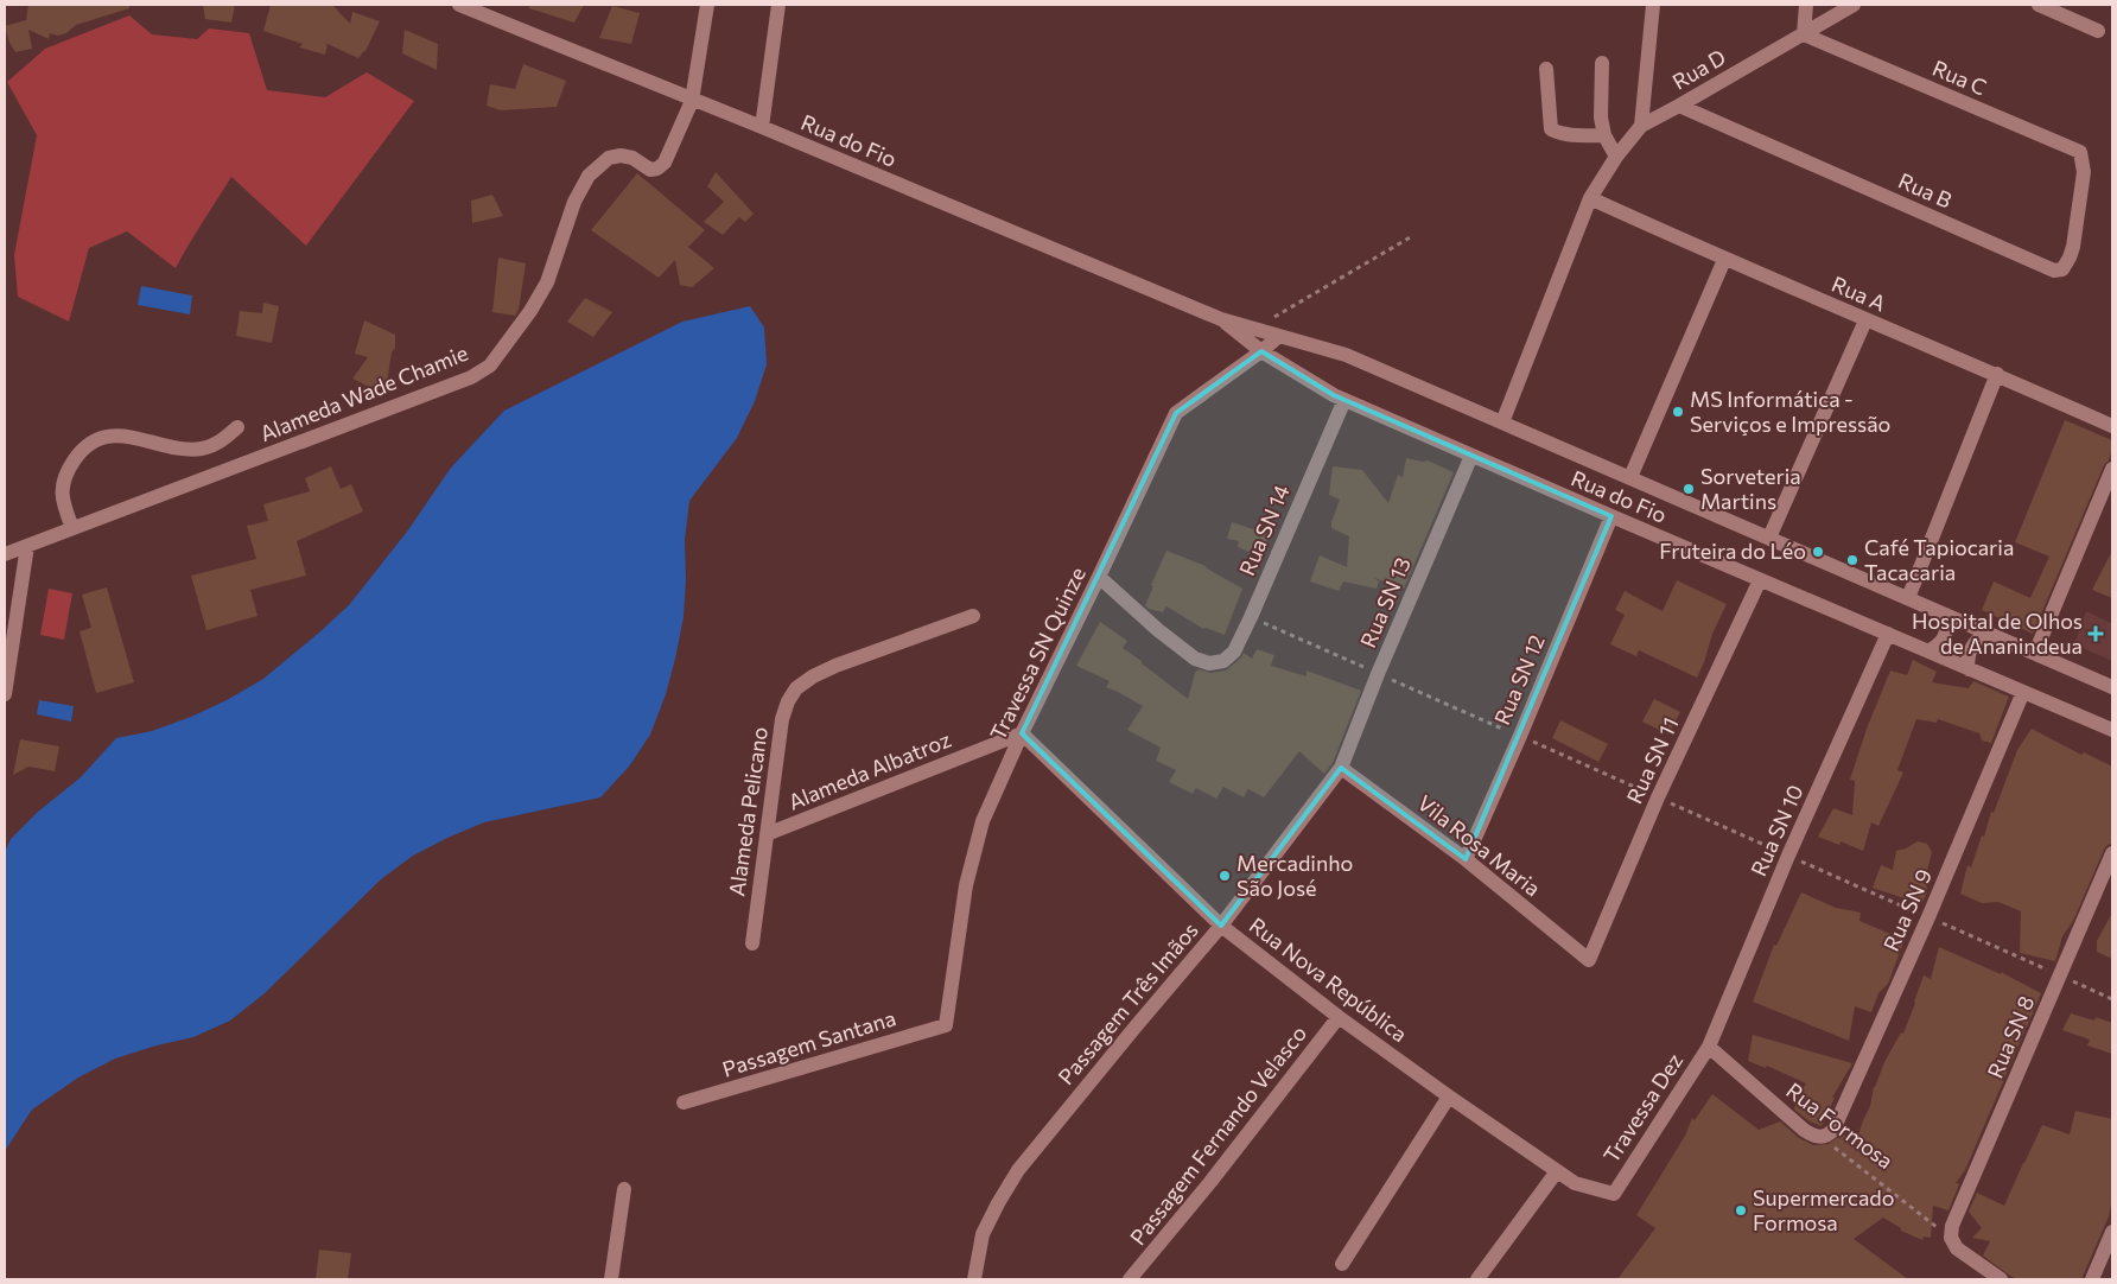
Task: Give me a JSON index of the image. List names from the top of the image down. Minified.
{"streets":{"street":["Rua D","Rua C","Rua do Fio","Rua B","Rua A","Alameda Wade Chamie","Rua SN 14","Rua SN 13","Travessa SN Quinze","Rua SN 12","Rua SN 11","Alameda Albatroz","Alameda Pelicano","Rua SN 10","Vila Rosa Maria","Rua SN 9","Rua Nova República","Passagem Três Imãos","Rua SN 8","Passagem Santana","Travessa Dez","Rua Formosa","Passagem Fernando Velasco"]},"crossings":[["Rua D","Rua C"],["Rua D","Rua B"],["Rua D","Rua A"],["Rua C","Rua B"],["Rua do Fio","Alameda Wade Chamie"],["Rua do Fio","Rua SN 14"],["Rua do Fio","Rua SN 13"],["Rua do Fio","Travessa SN Quinze"],["Rua do Fio","Rua SN 12"],["Rua do Fio","Rua SN 11"],["Rua do Fio","Rua SN 10"],["Rua do Fio","Rua SN 9"],["Rua SN 14","Travessa SN Quinze"],["Rua SN 13","Vila Rosa Maria"],["Rua SN 13","Passagem Três Imãos"],["Travessa SN Quinze","Alameda Albatroz"],["Travessa SN Quinze","Rua Nova República"],["Travessa SN Quinze","Passagem Santana"],["Rua SN 12","Vila Rosa Maria"],["Rua SN 11","Vila Rosa Maria"],["Alameda Albatroz","Alameda Pelicano"],["Alameda Albatroz","Rua Nova República"],["Rua SN 10","Travessa Dez"],["Rua SN 10","Rua Formosa"],["Vila Rosa Maria","Passagem Três Imãos"],["Rua SN 9","Rua Formosa"],["Rua Nova República","Passagem Três Imãos"],["Rua Nova República","Travessa Dez"],["Rua Nova República","Passagem Fernando Velasco"],["Rua SN 8","Rua Formosa"],["Travessa Dez","Rua Formosa"]],"places":{"other":["MS Informática - Serviços e Impressão","Sorveteria Martins","Fruteira do Léo","Café Tapiocaria Tacacaria","Mercadinho São José","Supermercado Formosa"],"health":["Hospital de Olhos de Ananindeua"]}}
